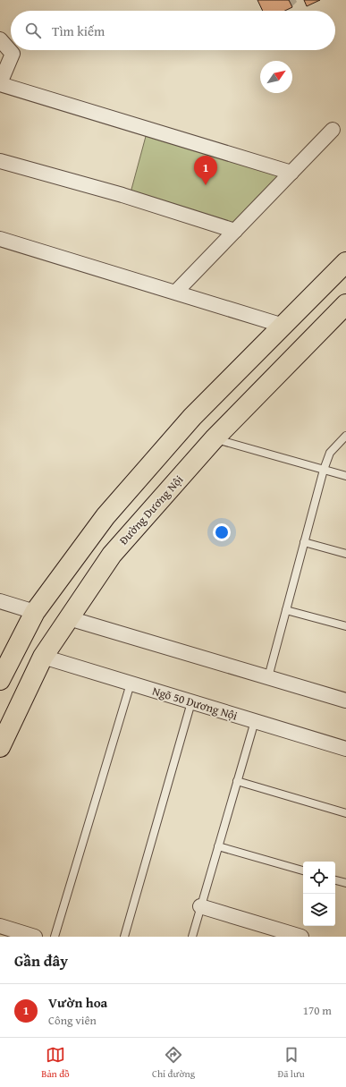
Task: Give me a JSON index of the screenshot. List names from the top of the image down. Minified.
{"streets":{"main road":["Đường Dương Nội"],"street":["Ngõ 50 Dương Nội"]},"crossings":[["Đường Dương Nội","Ngõ 50 Dương Nội"]],"north":"top right","page":{"search":"Tìm kiếm","pins":"1","heading":"Gần đây","list":[{"mark":"1","name":"Vườn hoa","note":"Công viên","value":"170 m"}],"nav":["Bản đồ","Chỉ đường","Đã lưu"]}}
